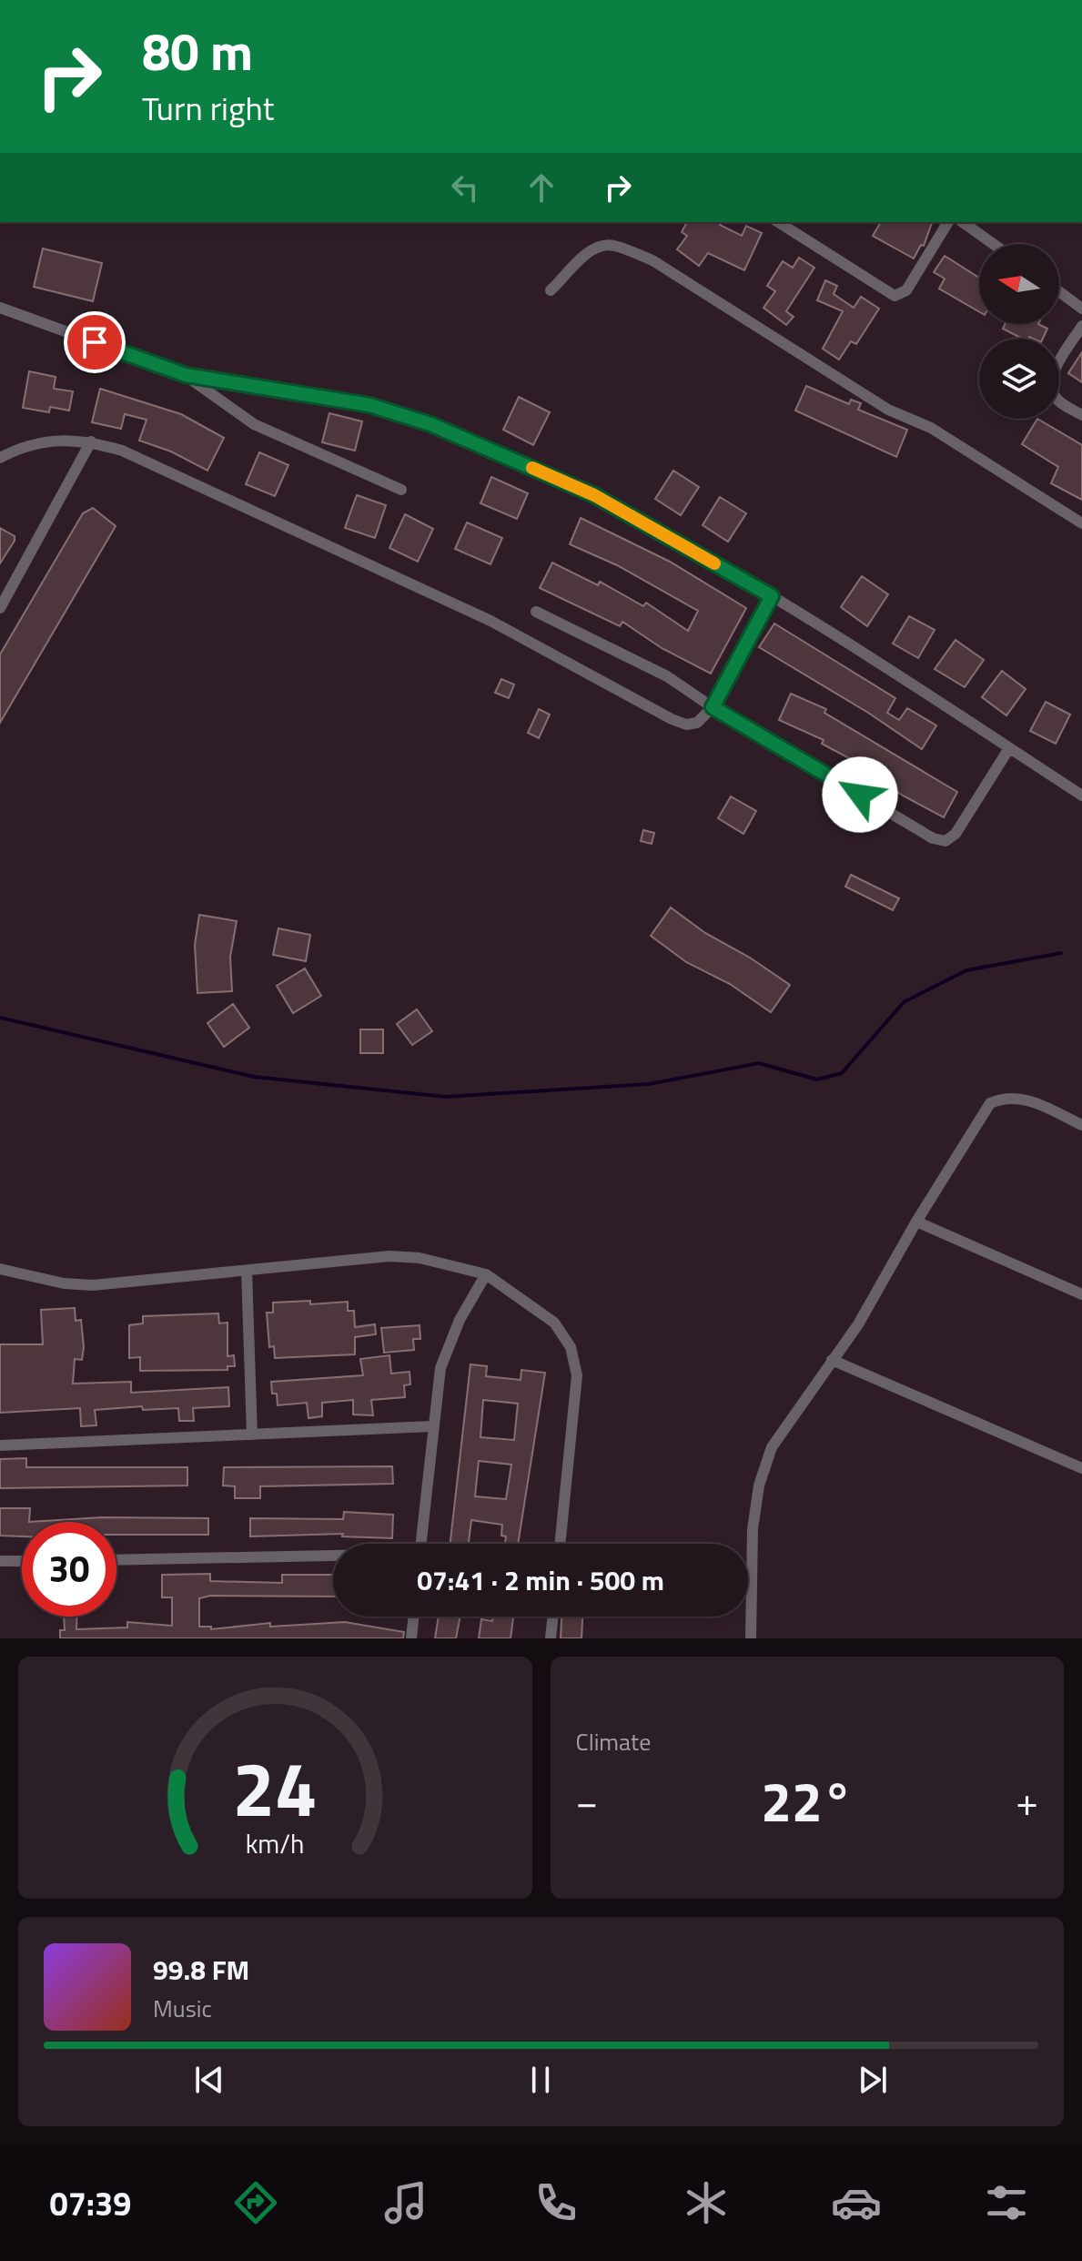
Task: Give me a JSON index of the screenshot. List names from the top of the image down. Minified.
{"north":"left","page":{"turn":["80 m","Turn right"],"limit":"30","trip":"07:41 · 2 min · 500 m","tile":"Climate","heat":["−","22°","+"],"song":["99.8 FM","Music"],"tabs":"07:39","gauge":["24","km/h"]}}
